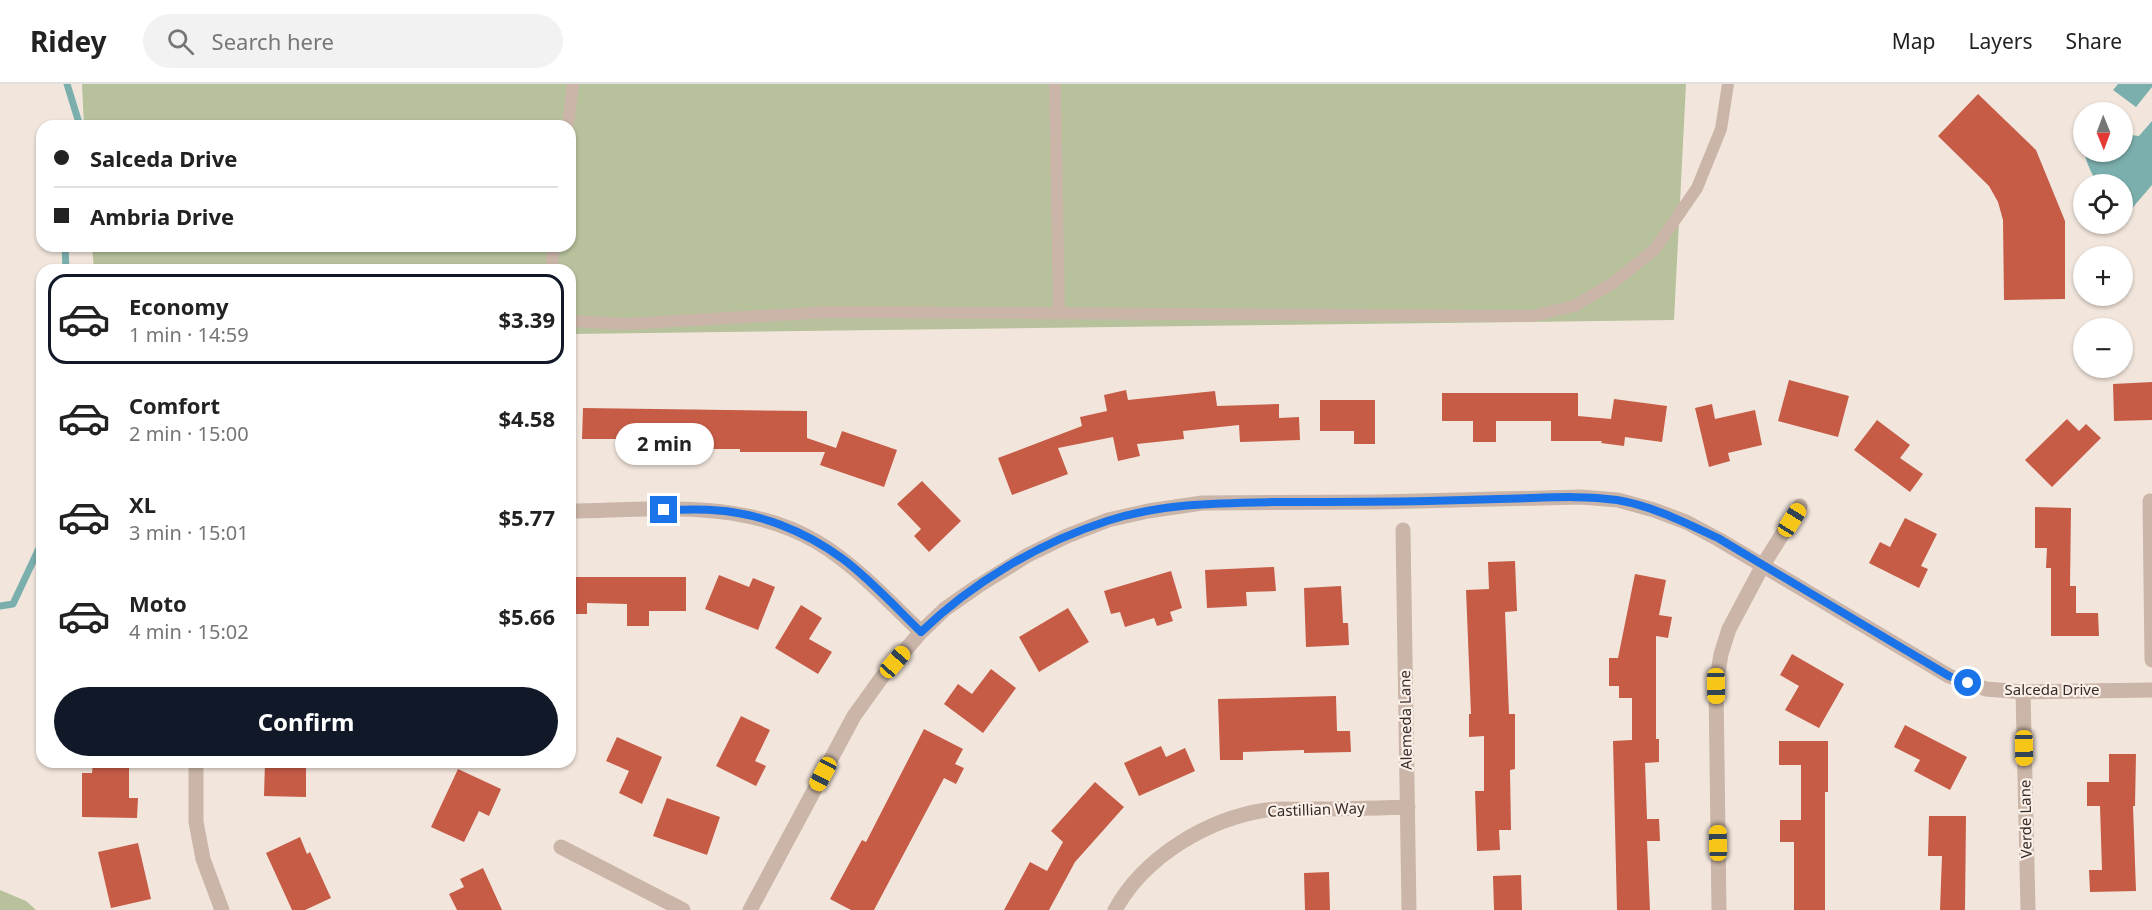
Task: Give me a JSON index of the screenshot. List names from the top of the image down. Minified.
{"streets":{"street":["Salceda Drive","Alemeda Lane","Castillian Way","Verde Lane"]},"crossings":[["Salceda Drive","Verde Lane"],["Alemeda Lane","Castillian Way"]],"north":"bottom","page":{"header":"Ridey","search":"Search here","nav":["Map","Layers","Share"],"map_buttons":["+","−"],"banner":["Salceda Drive","Ambria Drive"],"list":[{"name":"Economy","note":"1 min · 14:59","value":"$3.39"},{"name":"Comfort","note":"2 min · 15:00","value":"$4.58"},{"name":"XL","note":"3 min · 15:01","value":"$5.77"},{"name":"Moto","note":"4 min · 15:02","value":"$5.66"}],"bubble":"2 min","buttons":"Confirm"}}
